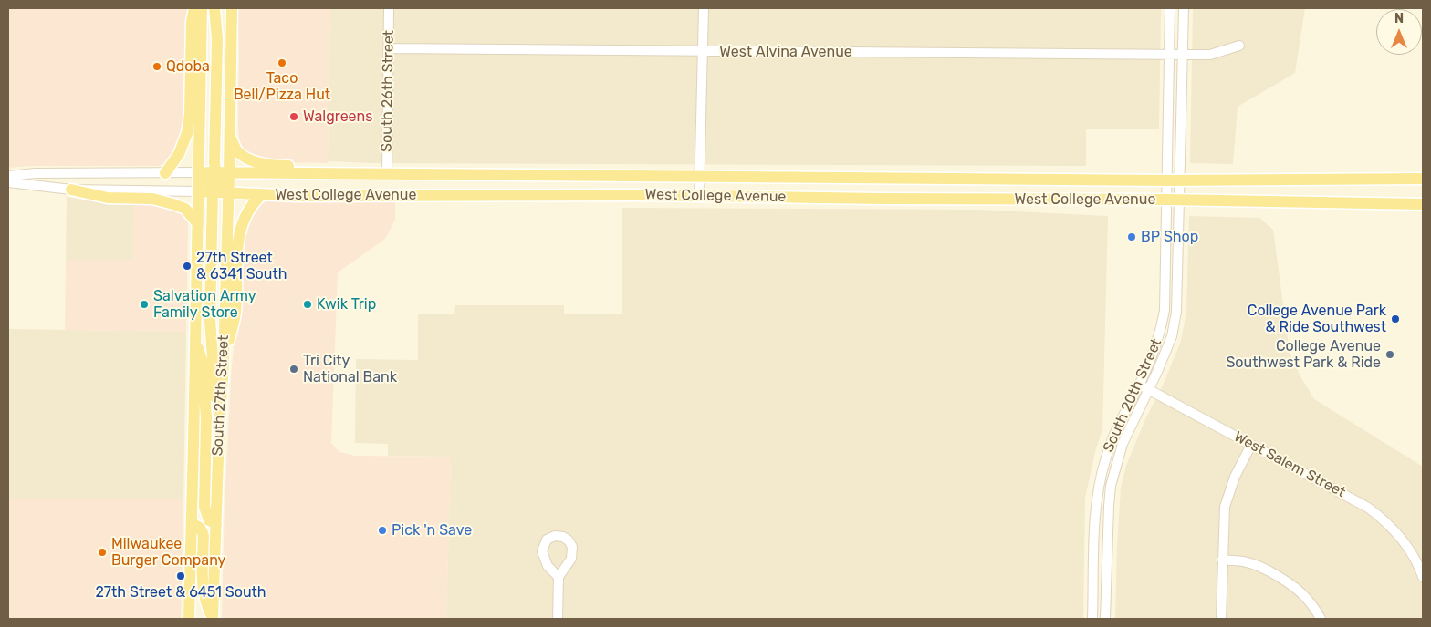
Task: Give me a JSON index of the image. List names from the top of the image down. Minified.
{"streets":{"main road":["West College Avenue","South 27th Street"],"street":["West Alvina Avenue","South 26th Street","South 20th Street","West Salem Street"]},"crossings":[["West Alvina Avenue","South 26th Street"],["West Alvina Avenue","South 20th Street"],["South 26th Street","West College Avenue"],["West College Avenue","South 27th Street"],["West College Avenue","South 20th Street"],["South 20th Street","West Salem Street"]],"places":["Taco Bell/Pizza Hut","Qdoba","Walgreens","BP Shop","27th Street & 6341 South","Salvation Army Family Store","Kwik Trip","College Avenue Park & Ride Southwest","College Avenue Southwest Park & Ride","Tri City National Bank","Pick 'n Save","Milwaukee Burger Company","27th Street & 6451 South"],"north":"top"}
